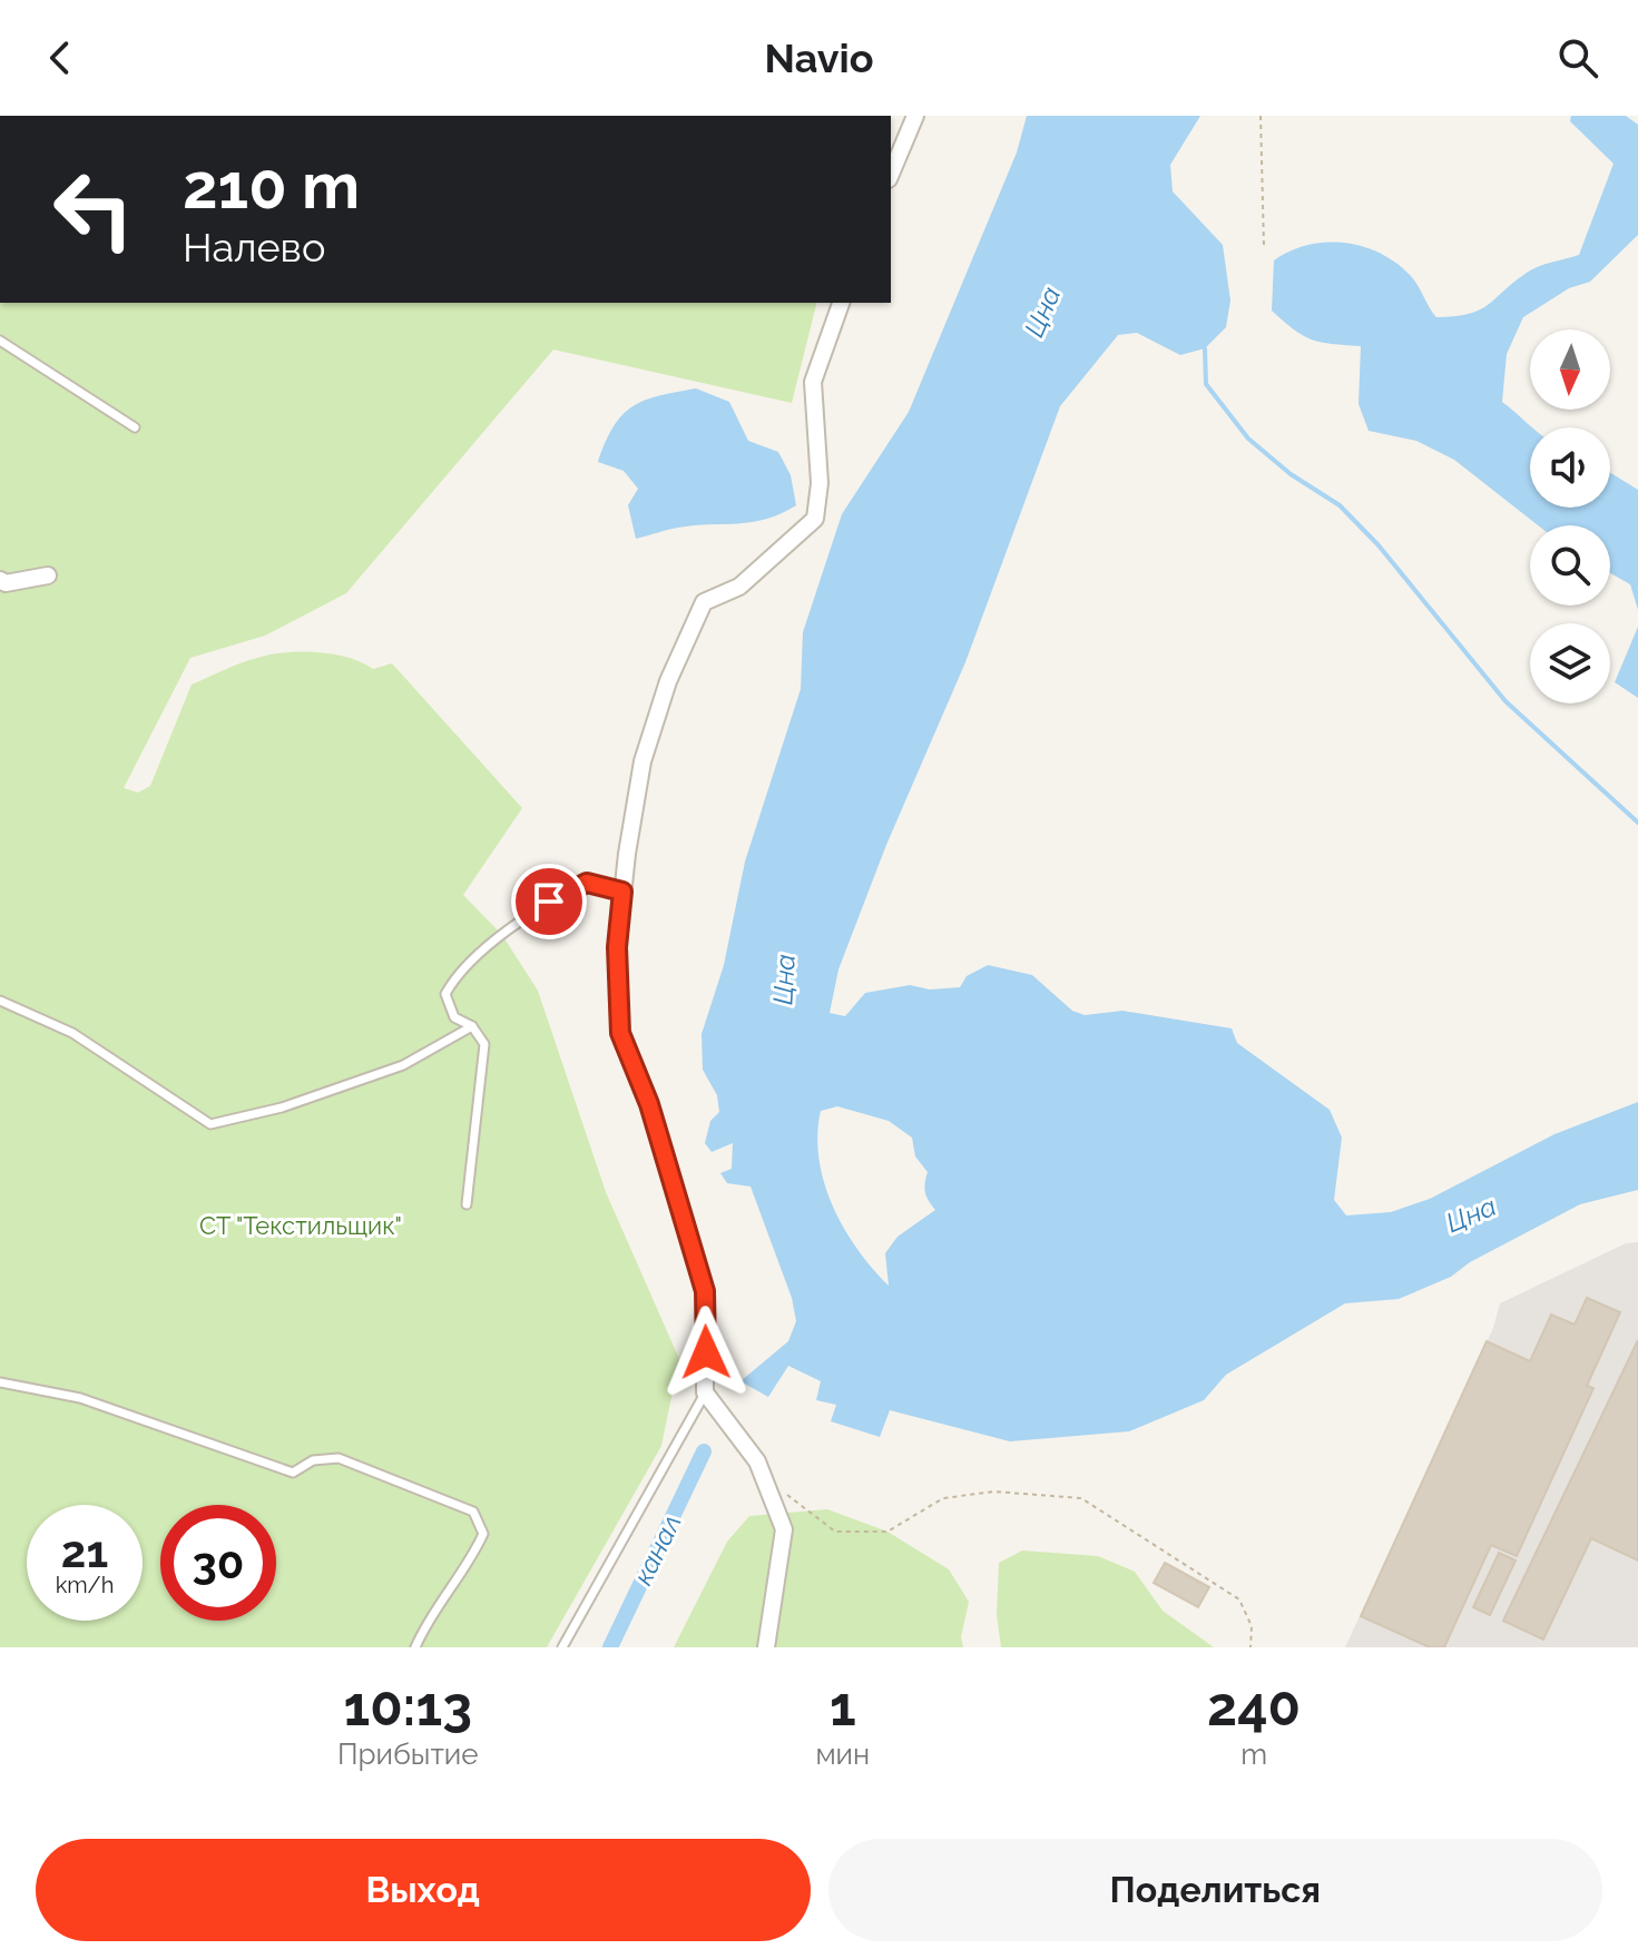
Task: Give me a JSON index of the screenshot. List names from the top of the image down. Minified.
{"water":["Цна","канал"],"parks":["СТ \"Текстильщик\""],"north":"bottom","page":{"header":"Navio","turn":["210 m","Налево"],"speed":"21 km/h","limit":"30","eta":["10:13","Прибытие","1","мин","240","m"],"buttons":["Выход","Поделиться"]}}
